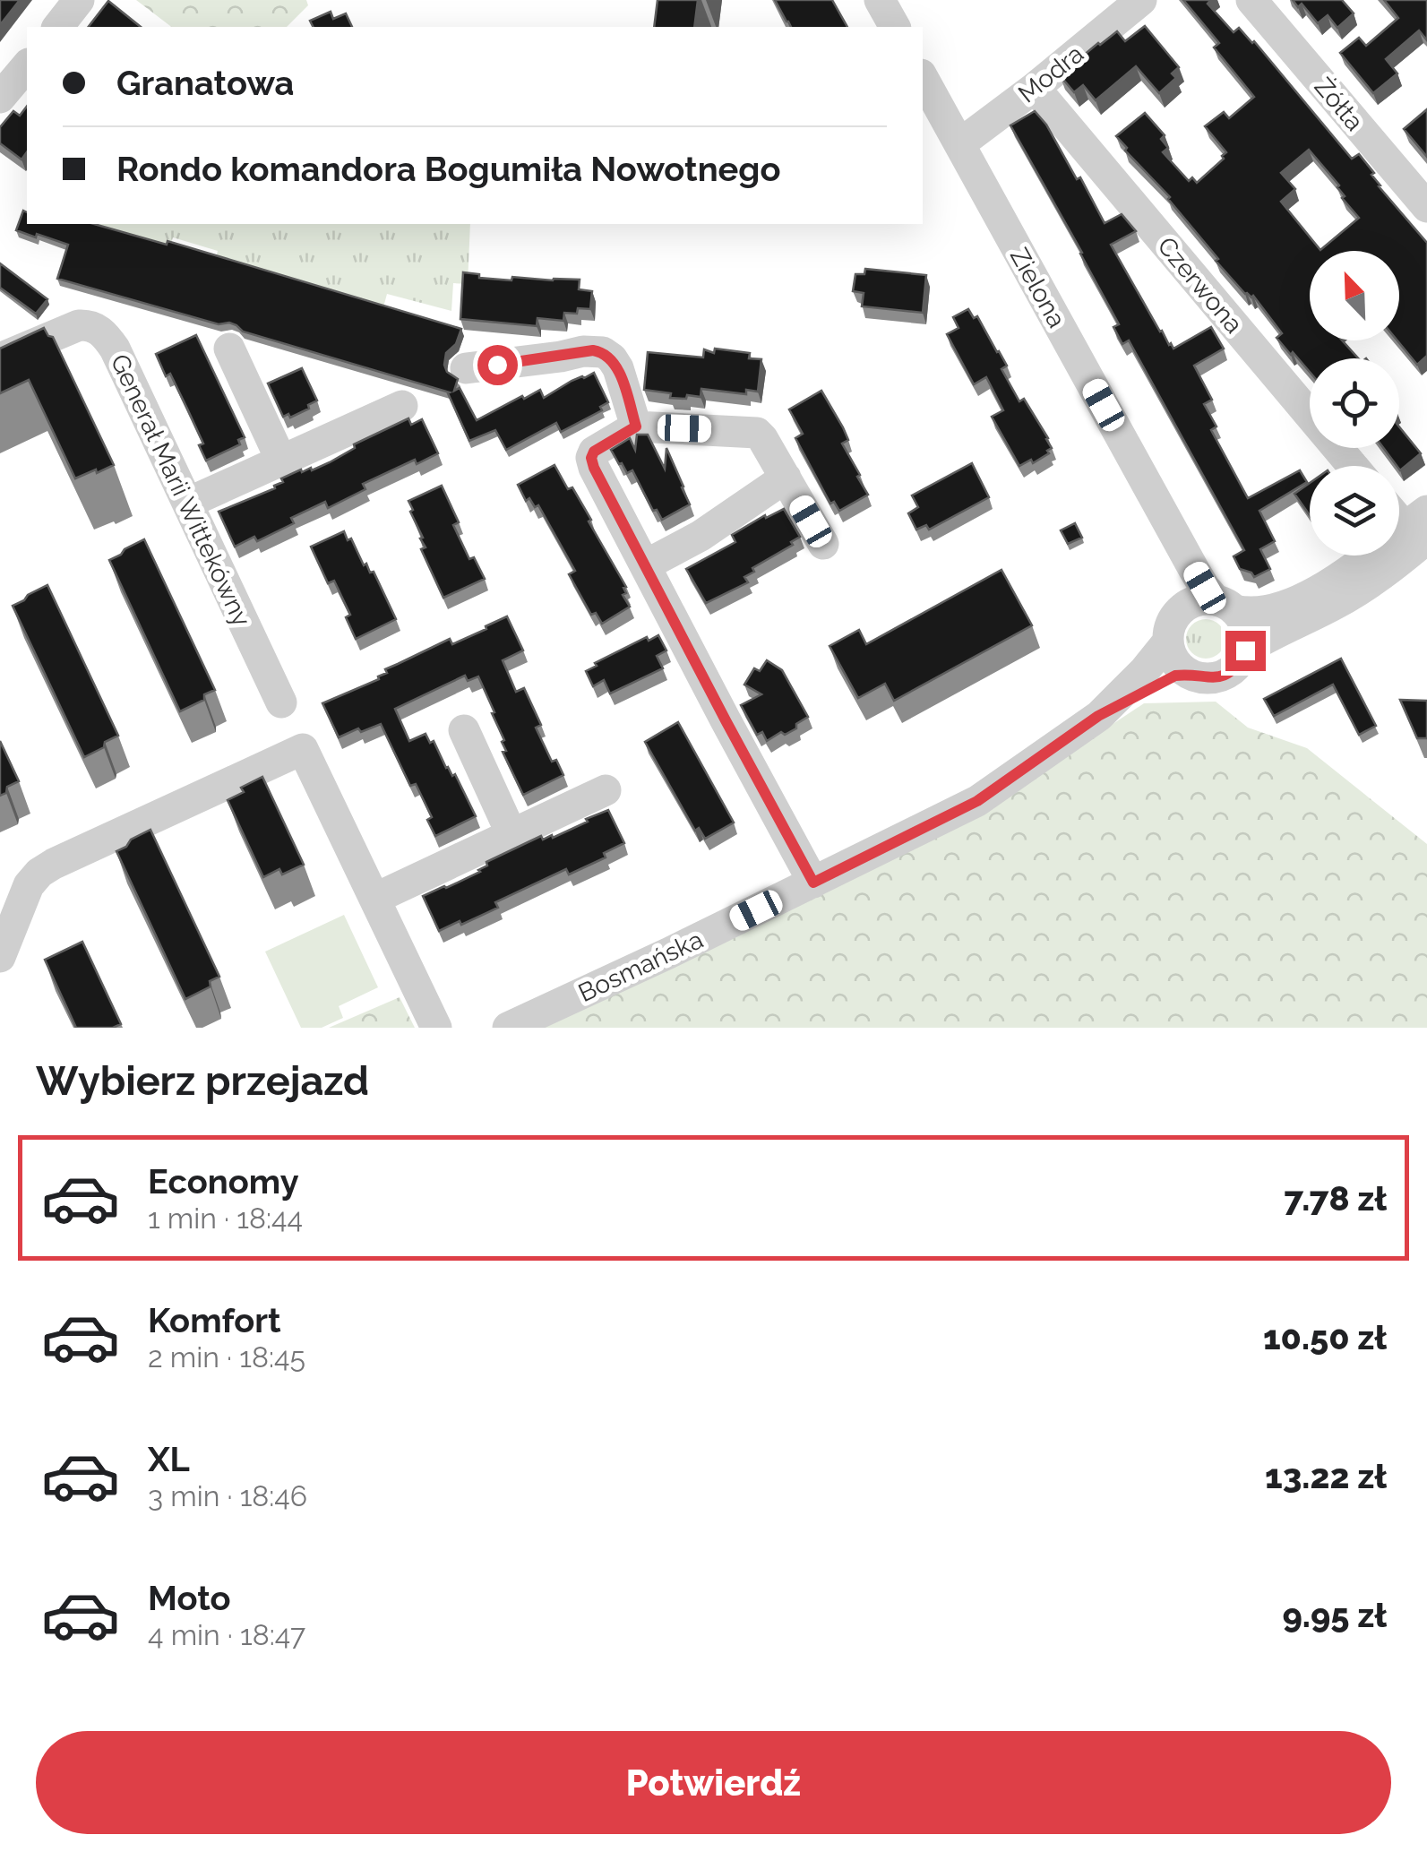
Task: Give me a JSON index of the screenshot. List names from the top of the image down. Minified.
{"streets":{"street":["Modra","Żółta","Czerwona","Zielona","Generał Marii Wittekówny","Bosmańska"]},"crossings":[["Modra","Czerwona"],["Modra","Zielona"],["Zielona","Bosmańska"]],"north":"top left","page":{"banner":["Granatowa","Rondo komandora Bogumiła Nowotnego"],"heading":"Wybierz przejazd","list":[{"name":"Economy","note":"1 min · 18:44","value":"7.78 zł"},{"name":"Komfort","note":"2 min · 18:45","value":"10.50 zł"},{"name":"XL","note":"3 min · 18:46","value":"13.22 zł"},{"name":"Moto","note":"4 min · 18:47","value":"9.95 zł"}],"buttons":"Potwierdź"}}
